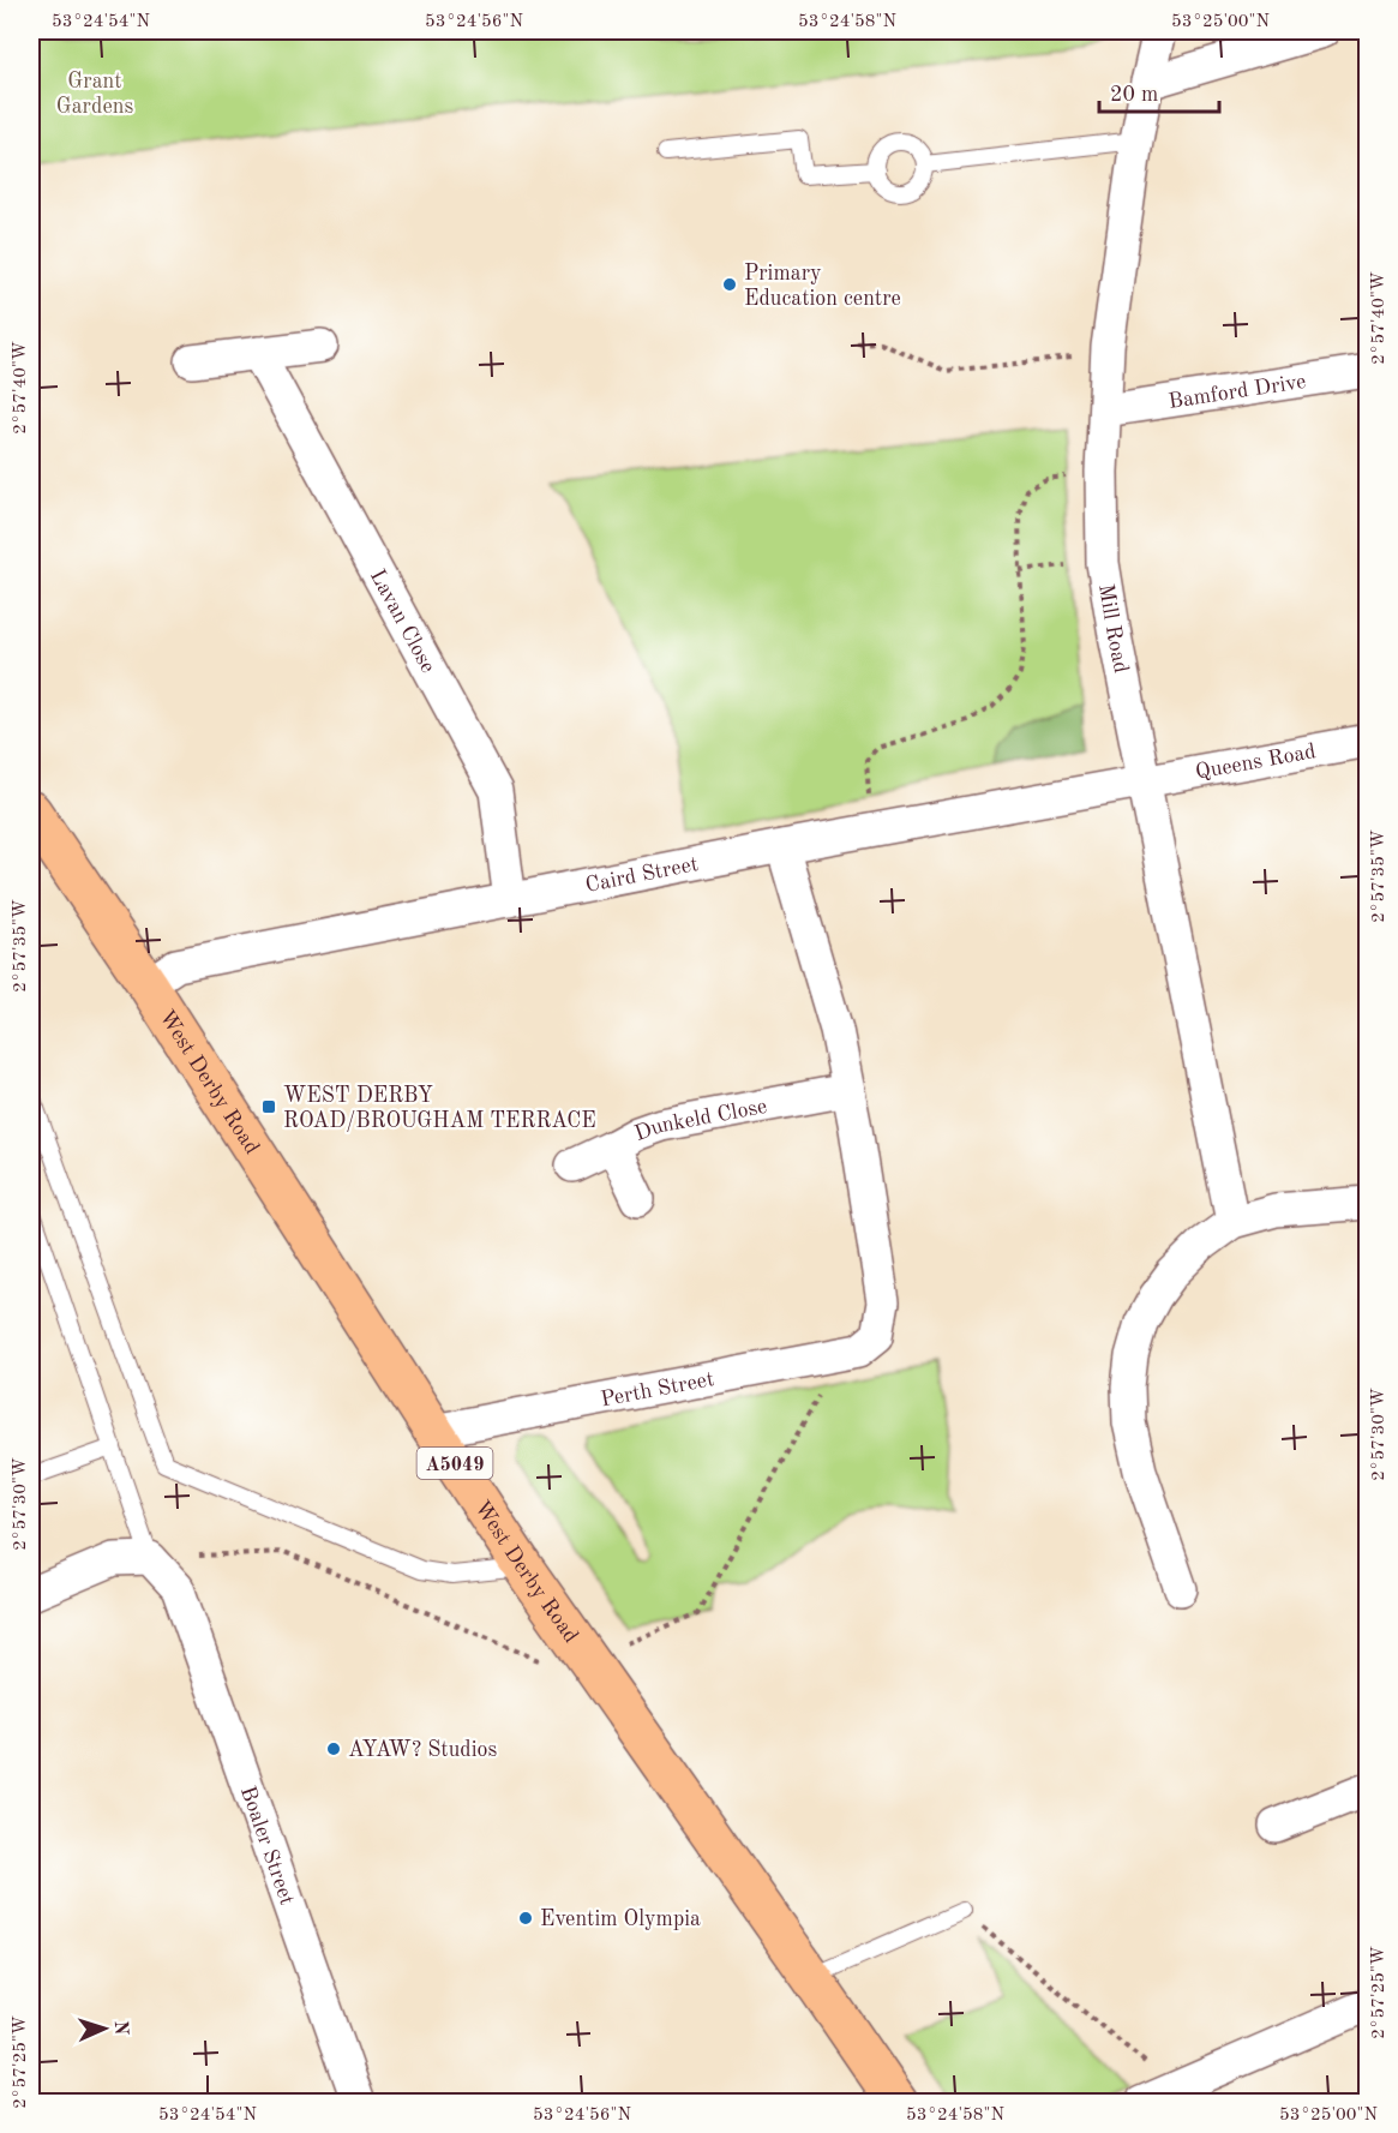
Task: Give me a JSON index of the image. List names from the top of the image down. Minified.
{"streets":{"highway":["West Derby Road","A5049"],"street":["Bamford Drive","Lavan Close","Mill Road","Queens Road","Caird Street","Dunkeld Close","Perth Street","Boaler Street"]},"crossings":[["Bamford Drive","Mill Road"],["Lavan Close","Caird Street"],["Mill Road","Queens Road"],["Mill Road","Caird Street"],["Queens Road","Caird Street"],["Caird Street","West Derby Road"],["West Derby Road","Perth Street"],["Dunkeld Close","Perth Street"]],"parks":["Grant Gardens"],"places":{"other":["Primary Education centre","AYAW? Studios","Eventim Olympia"],"transit":["WEST DERBY ROAD/BROUGHAM TERRACE"]},"scale_bar":"20 m","north":"right","coordinates":["53°24'54\"N","53°24'56\"N","53°24'58\"N","53°25'00\"N","2°57'40\"W","2°57'35\"W","2°57'30\"W","2°57'25\"W"]}
